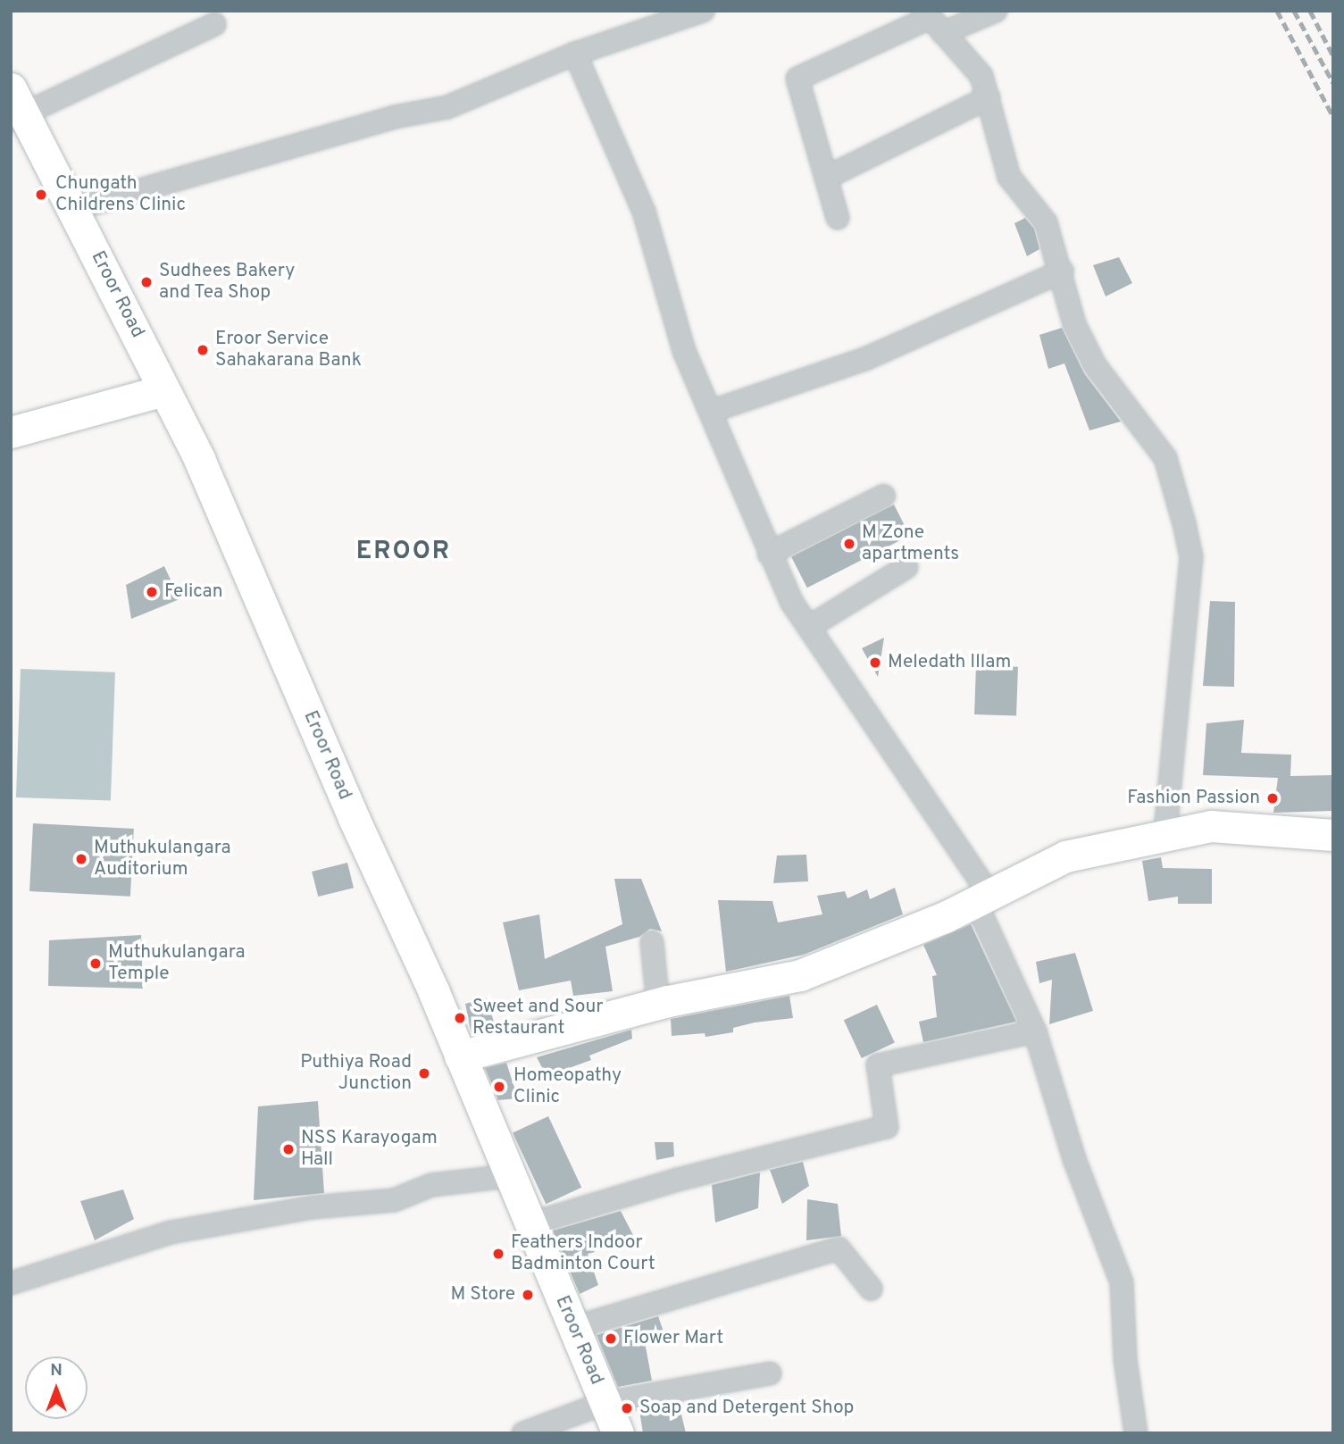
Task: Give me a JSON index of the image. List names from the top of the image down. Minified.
{"streets":{"main road":["Eroor Road"]},"districts":["EROOR"],"places":["Chungath Childrens Clinic","Sudhees Bakery and Tea Shop","Eroor Service Sahakarana Bank","M Zone apartments","Felican","Meledath Illam","Fashion Passion","Muthukulangara Auditorium","Muthukulangara Temple","Sweet and Sour Restaurant","Puthiya Road Junction","Homeopathy Clinic","NSS Karayogam Hall","Feathers Indoor Badminton Court","M Store","Flower Mart","Soap and Detergent Shop"],"north":"top"}
